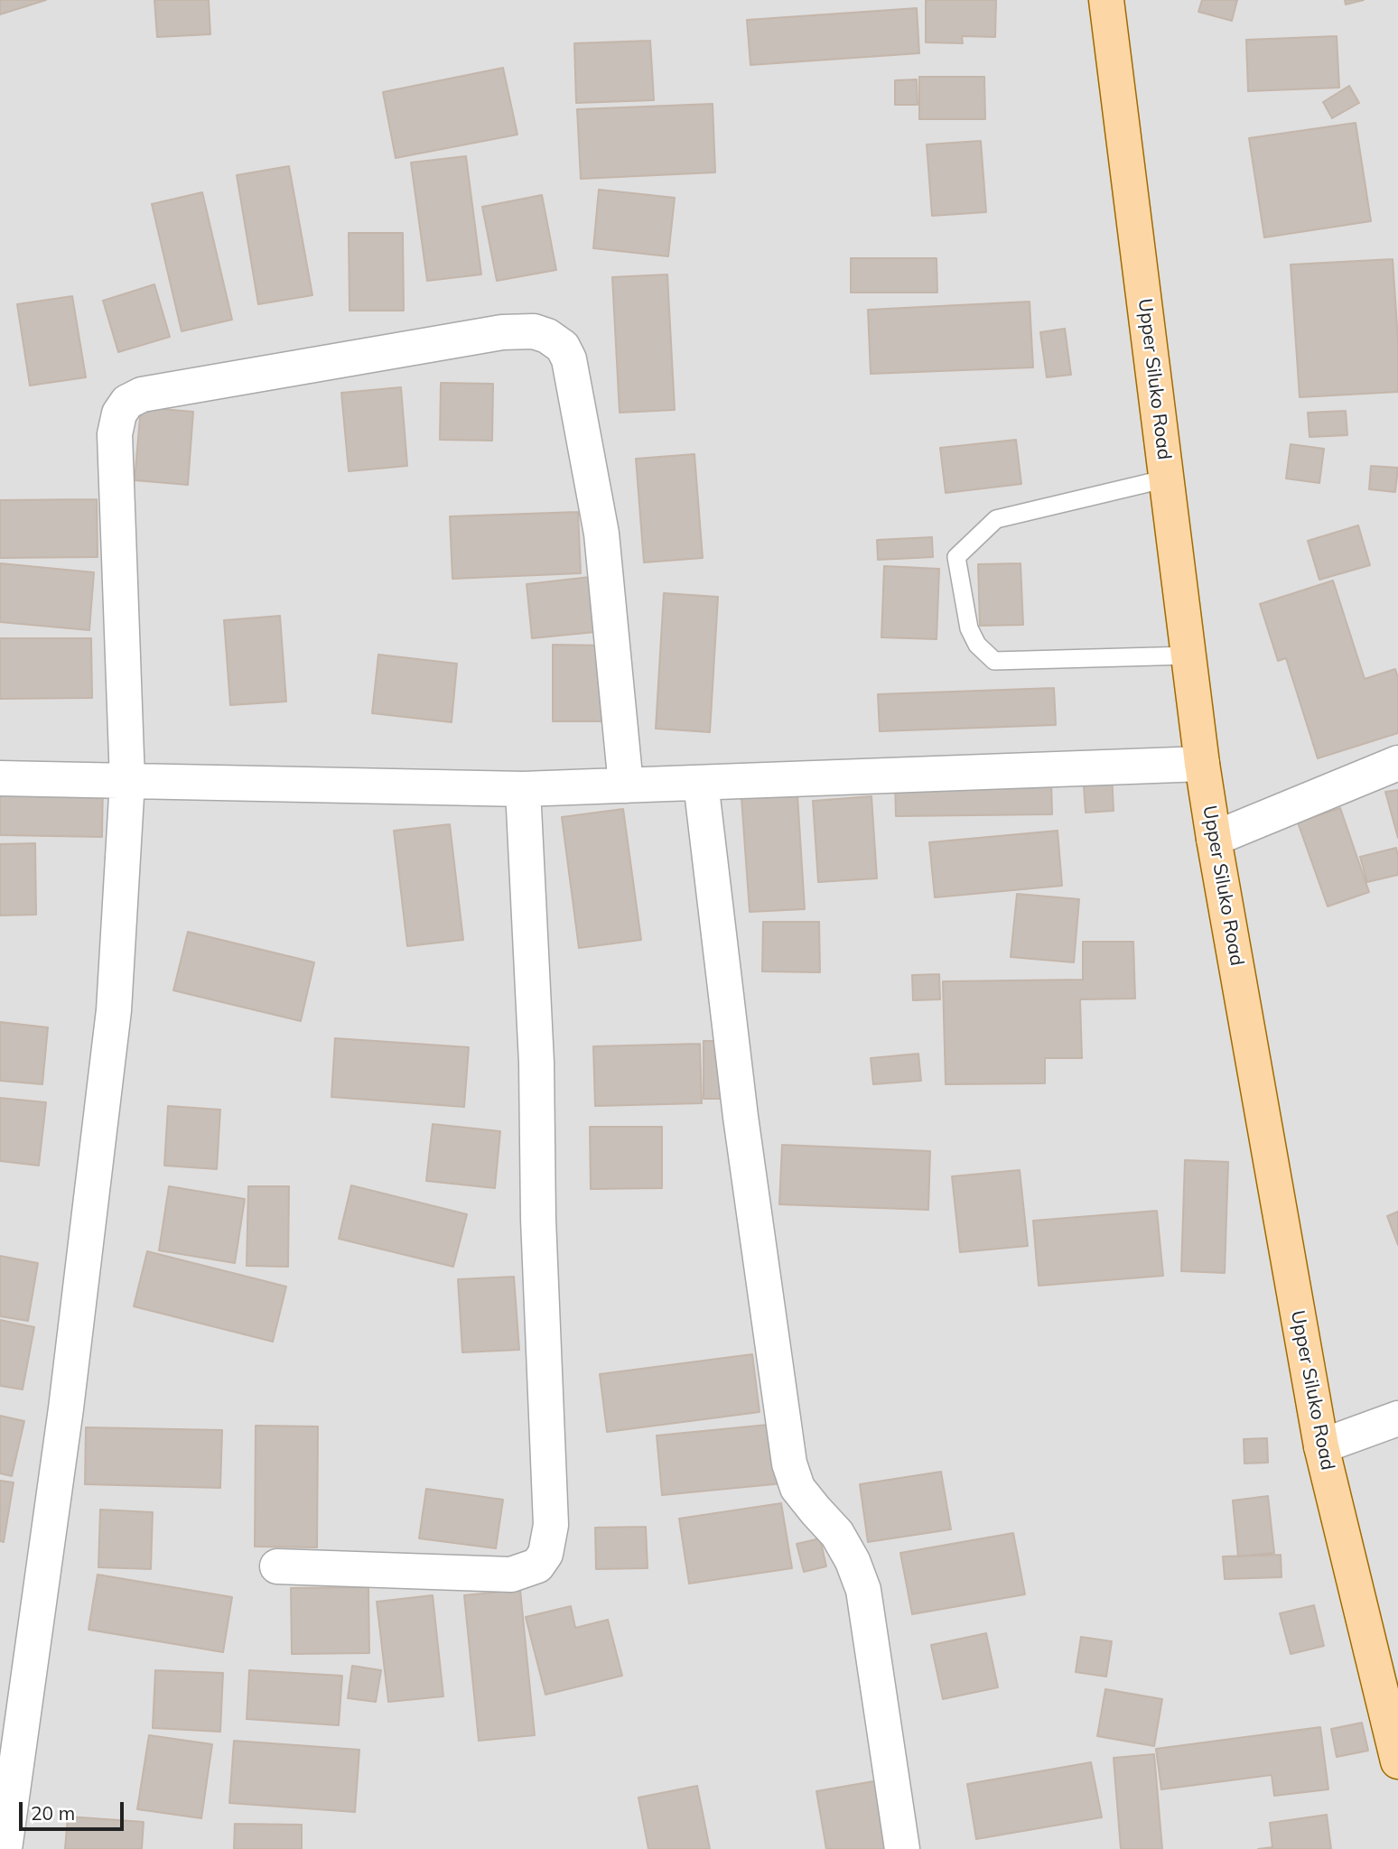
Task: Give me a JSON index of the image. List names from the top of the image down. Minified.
{"streets":{"main road":["Upper Siluko Road"]},"scale_bar":"20 m"}
